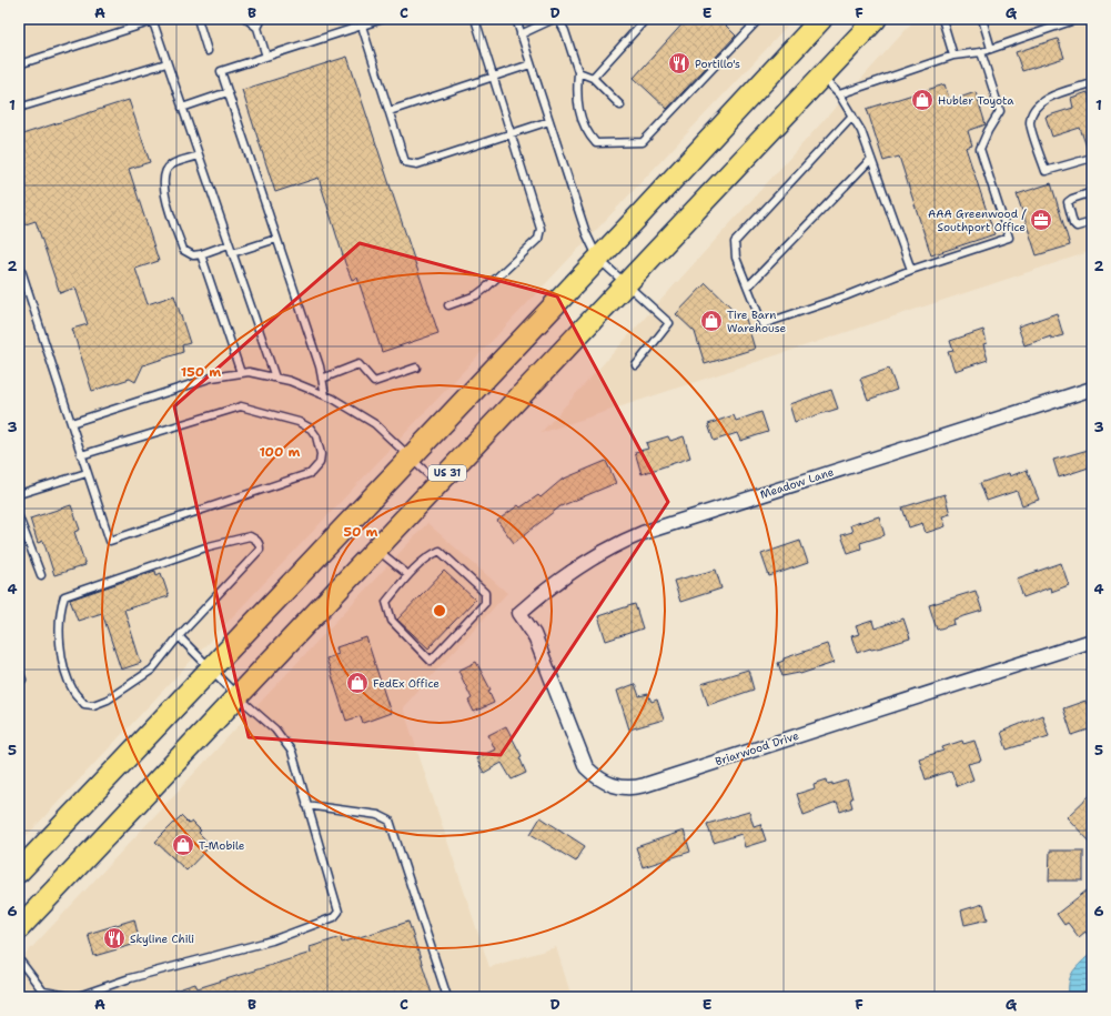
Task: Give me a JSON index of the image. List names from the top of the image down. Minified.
{"streets":{"main road":["US 31"],"street":["Meadow Lane","Briarwood Drive"]},"crossings":[["Meadow Lane","Briarwood Drive"]],"places":{"restaurant":["Portillo's","Skyline Chili"],"shop":["Hubler Toyota","Tire Barn Warehouse","FedEx Office","T-Mobile"],"office":["AAA Greenwood / Southport Office"]},"grid":{"columns":["A","B","C","D","E","F","G"],"rows":["1","2","3","4","5","6"]},"rings":["150 m","100 m","50 m"]}
